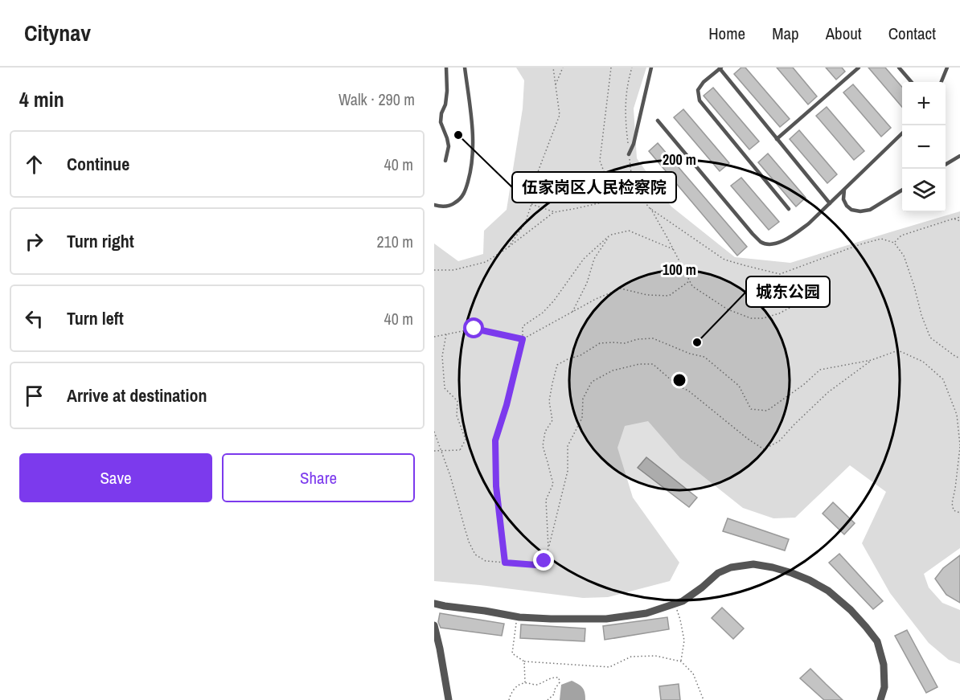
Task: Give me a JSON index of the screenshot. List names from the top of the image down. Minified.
{"places":["伍家岗区人民检察院","城东公园"],"page":{"header":"Citynav","nav":["Home","Map","About","Contact"],"heading":["4 min","Walk · 290 m"],"map_buttons":["+","−"],"list":[["Continue","40 m"],["Turn right","210 m"],["Turn left","40 m"],"Arrive at destination"],"buttons":["Save","Share"]},"rings":["200 m","100 m"]}
